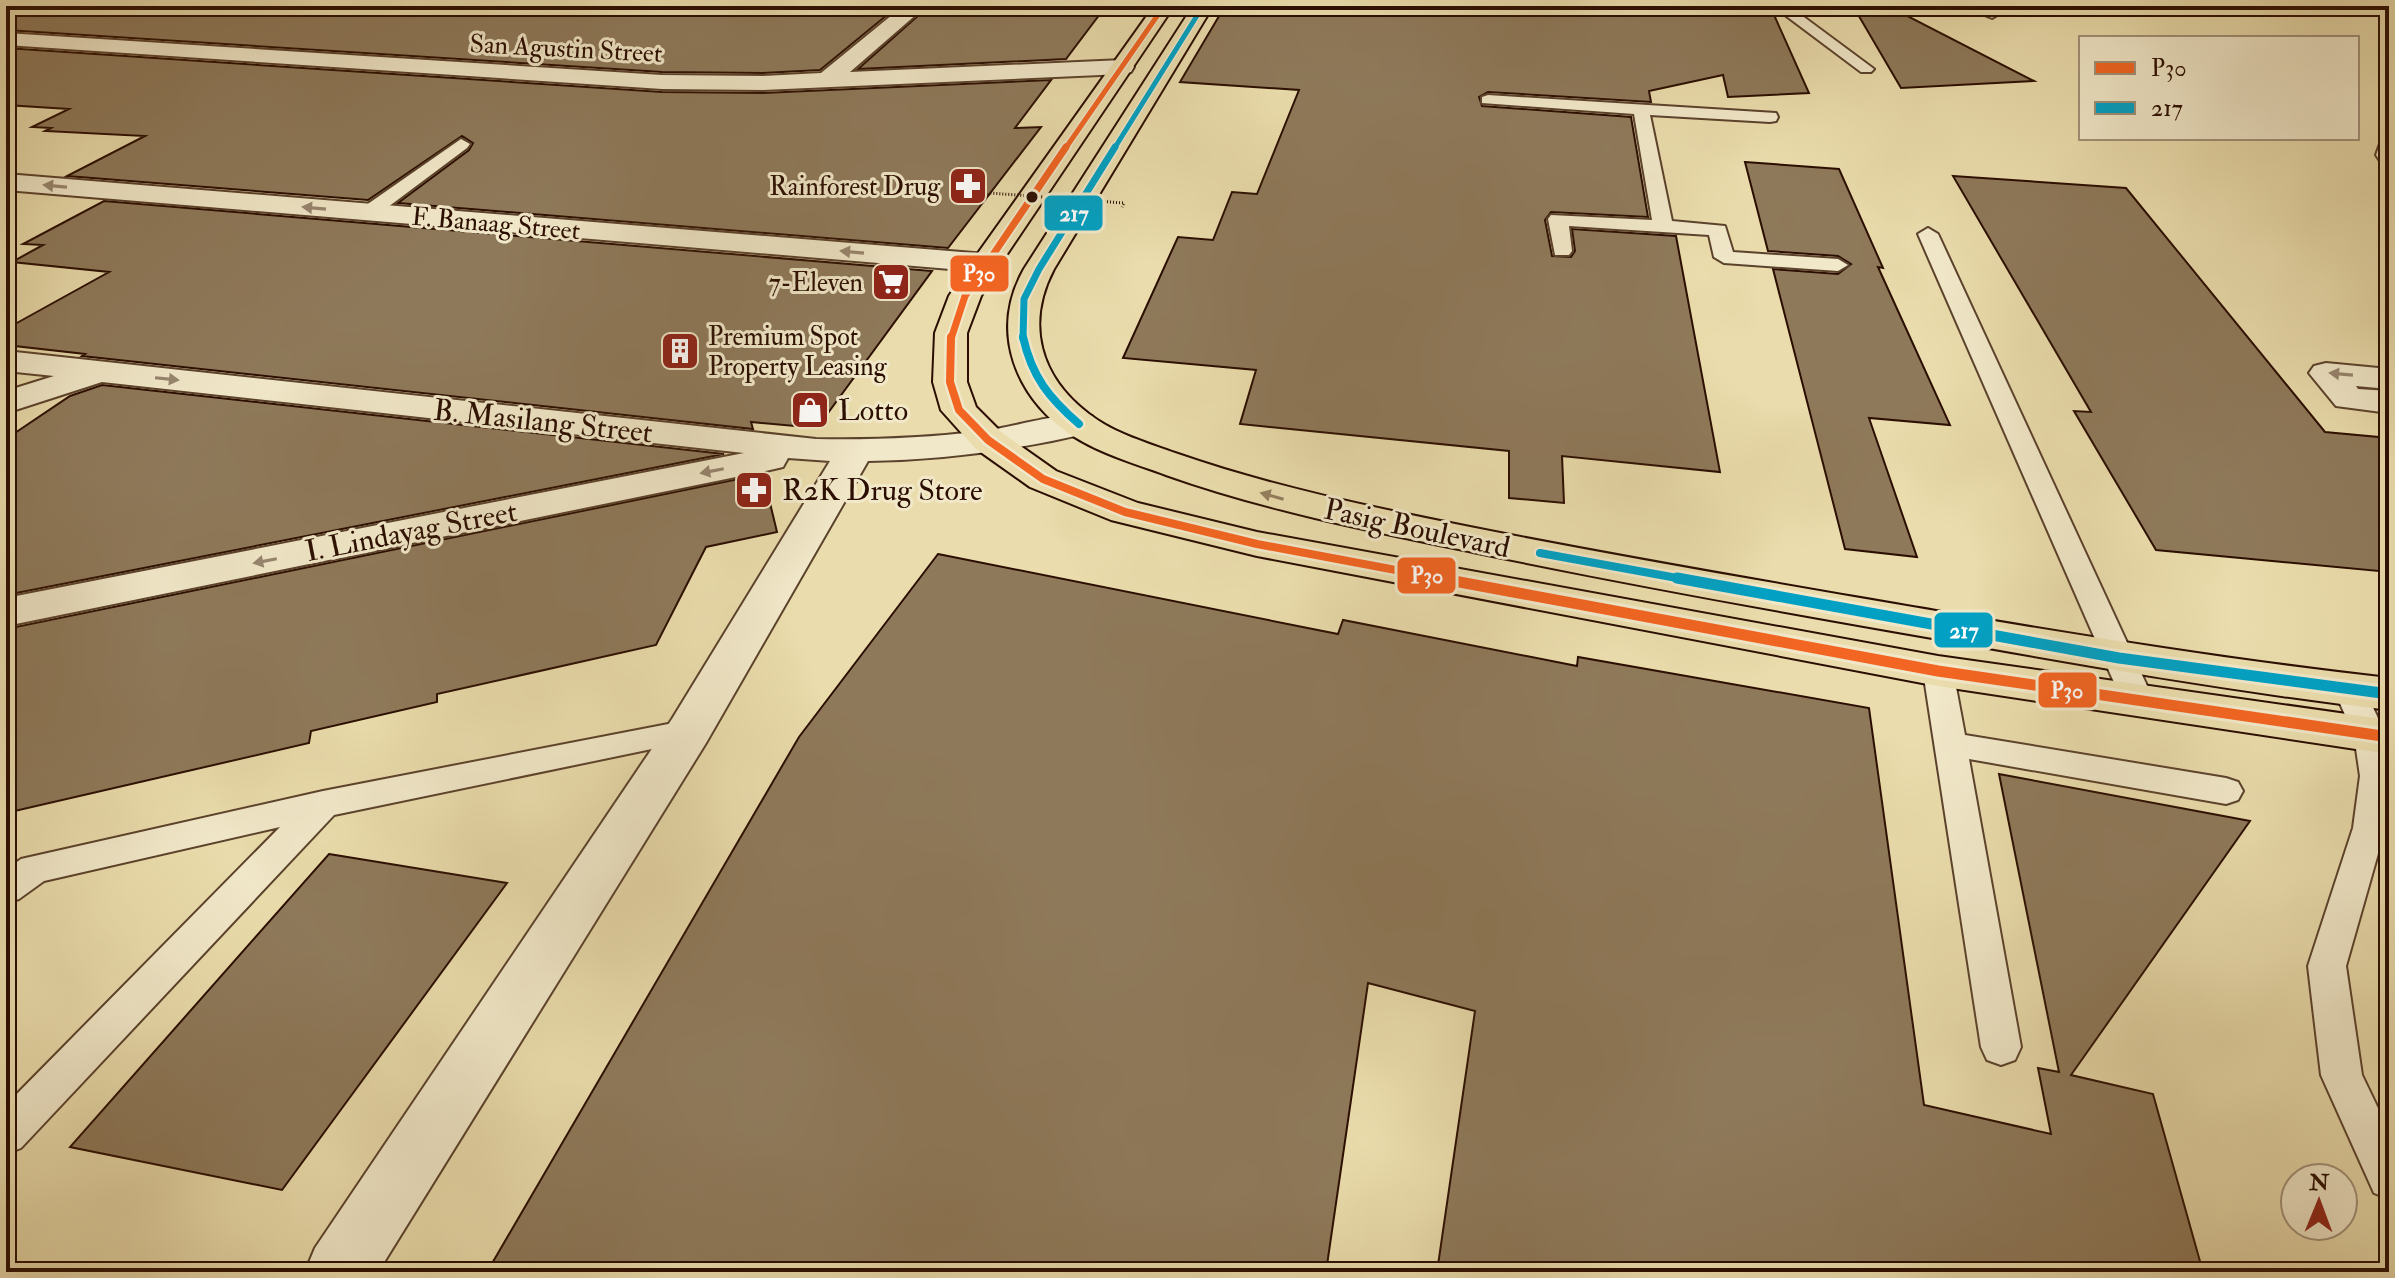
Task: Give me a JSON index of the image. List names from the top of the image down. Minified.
{"streets":{"main road":["Pasig Boulevard"],"street":["San Agustin Street","F. Banaag Street","B. Masilang Street","I. Lindayag Street"]},"crossings":[["San Agustin Street","Pasig Boulevard"],["F. Banaag Street","Pasig Boulevard"],["B. Masilang Street","Pasig Boulevard"],["B. Masilang Street","I. Lindayag Street"]],"one_way":["F. Banaag Street","B. Masilang Street","I. Lindayag Street"],"places":{"pharmacy":["Rainforest Drug","R2K Drug Store"],"supermarket":["7-Eleven"],"building":["Premium Spot Property Leasing"],"shop":["Lotto"]},"lines":["transit line P30","transit line 217"],"legend":["P30","217"],"north":"top"}
